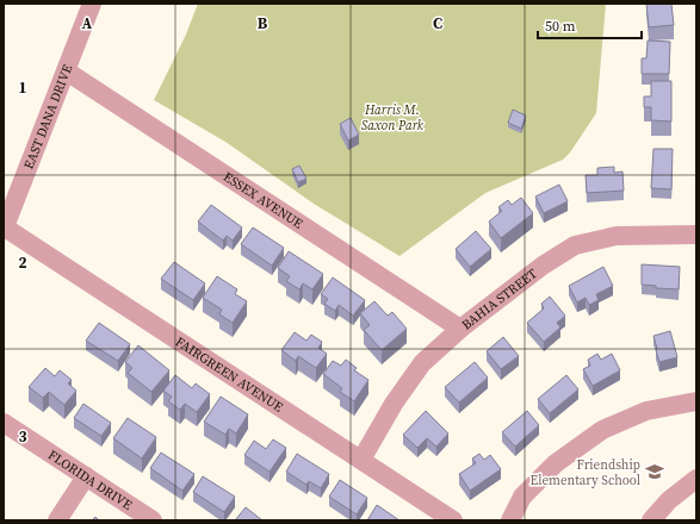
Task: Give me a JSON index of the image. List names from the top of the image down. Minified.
{"streets":{"street":["EAST DANA DRIVE","ESSEX AVENUE","BAHIA STREET","FAIRGREEN AVENUE","FLORIDA DRIVE"]},"crossings":[["EAST DANA DRIVE","ESSEX AVENUE"],["EAST DANA DRIVE","FAIRGREEN AVENUE"],["ESSEX AVENUE","BAHIA STREET"],["BAHIA STREET","FAIRGREEN AVENUE"]],"parks":["Harris M. Saxon Park"],"places":{"school or university":["Friendship Elementary School"]},"scale_bar":"50 m","grid":{"columns":["A","B","C"],"rows":["1","2","3"]}}
